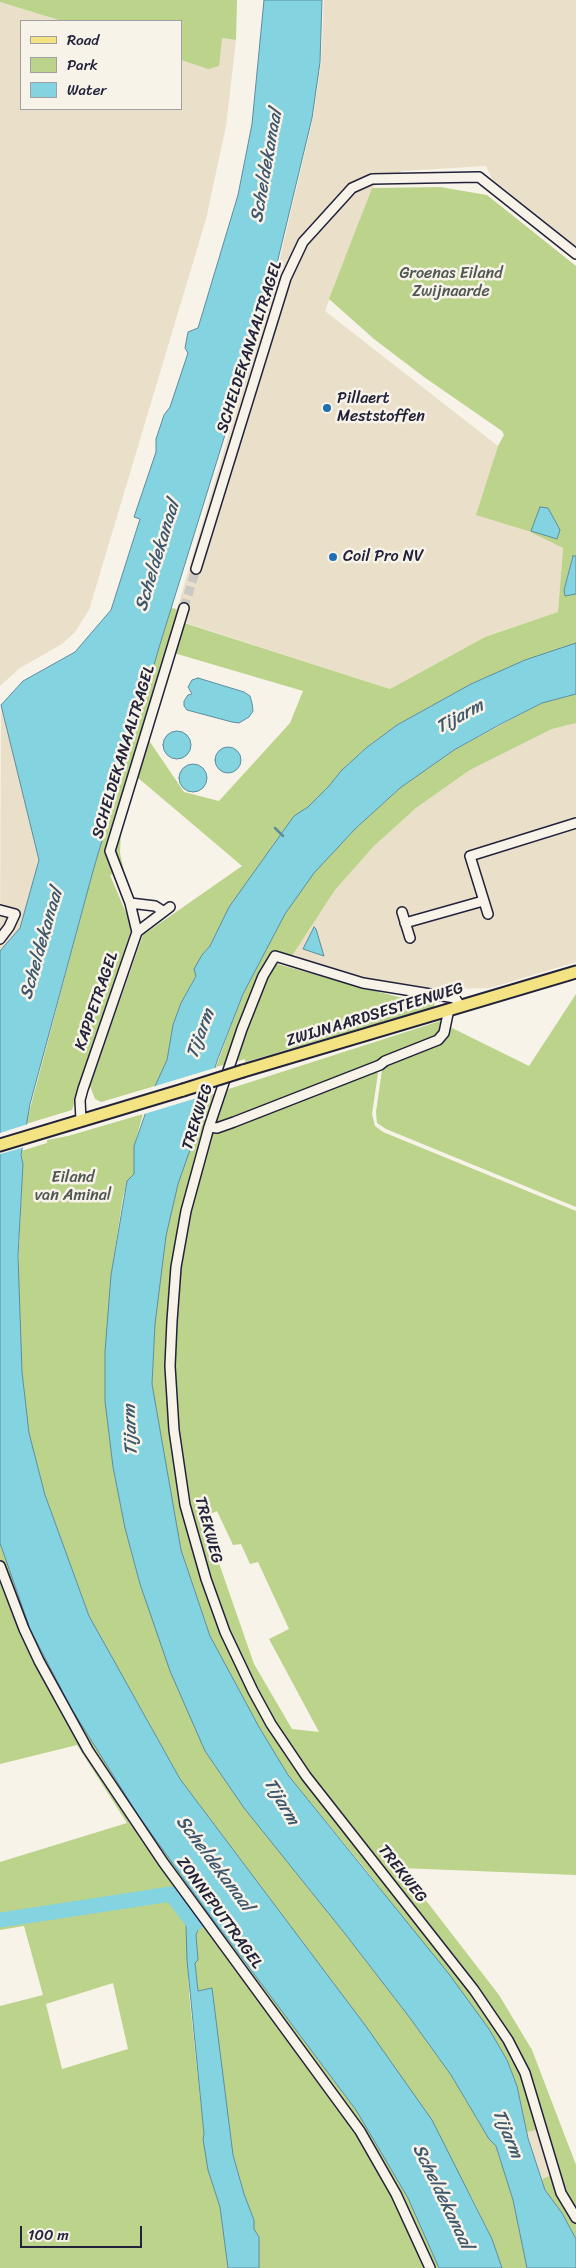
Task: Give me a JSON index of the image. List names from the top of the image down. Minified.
{"streets":{"main road":["ZWIJNAARDSESTEENWEG"],"street":["SCHELDEKANAALTRAGEL","KAPPETRAGEL","TREKWEG","ZONNEPUTTRAGEL"]},"crossings":[["SCHELDEKANAALTRAGEL","KAPPETRAGEL"],["KAPPETRAGEL","ZWIJNAARDSESTEENWEG"],["ZWIJNAARDSESTEENWEG","TREKWEG"]],"water":["Scheldekanaal","Tijarm"],"parks":["Groenas Eiland Zwijnaarde","Eiland van Aminal"],"places":["Pillaert Meststoffen","Coil Pro NV"],"legend":["Road","Park","Water"],"scale_bar":"100 m"}
